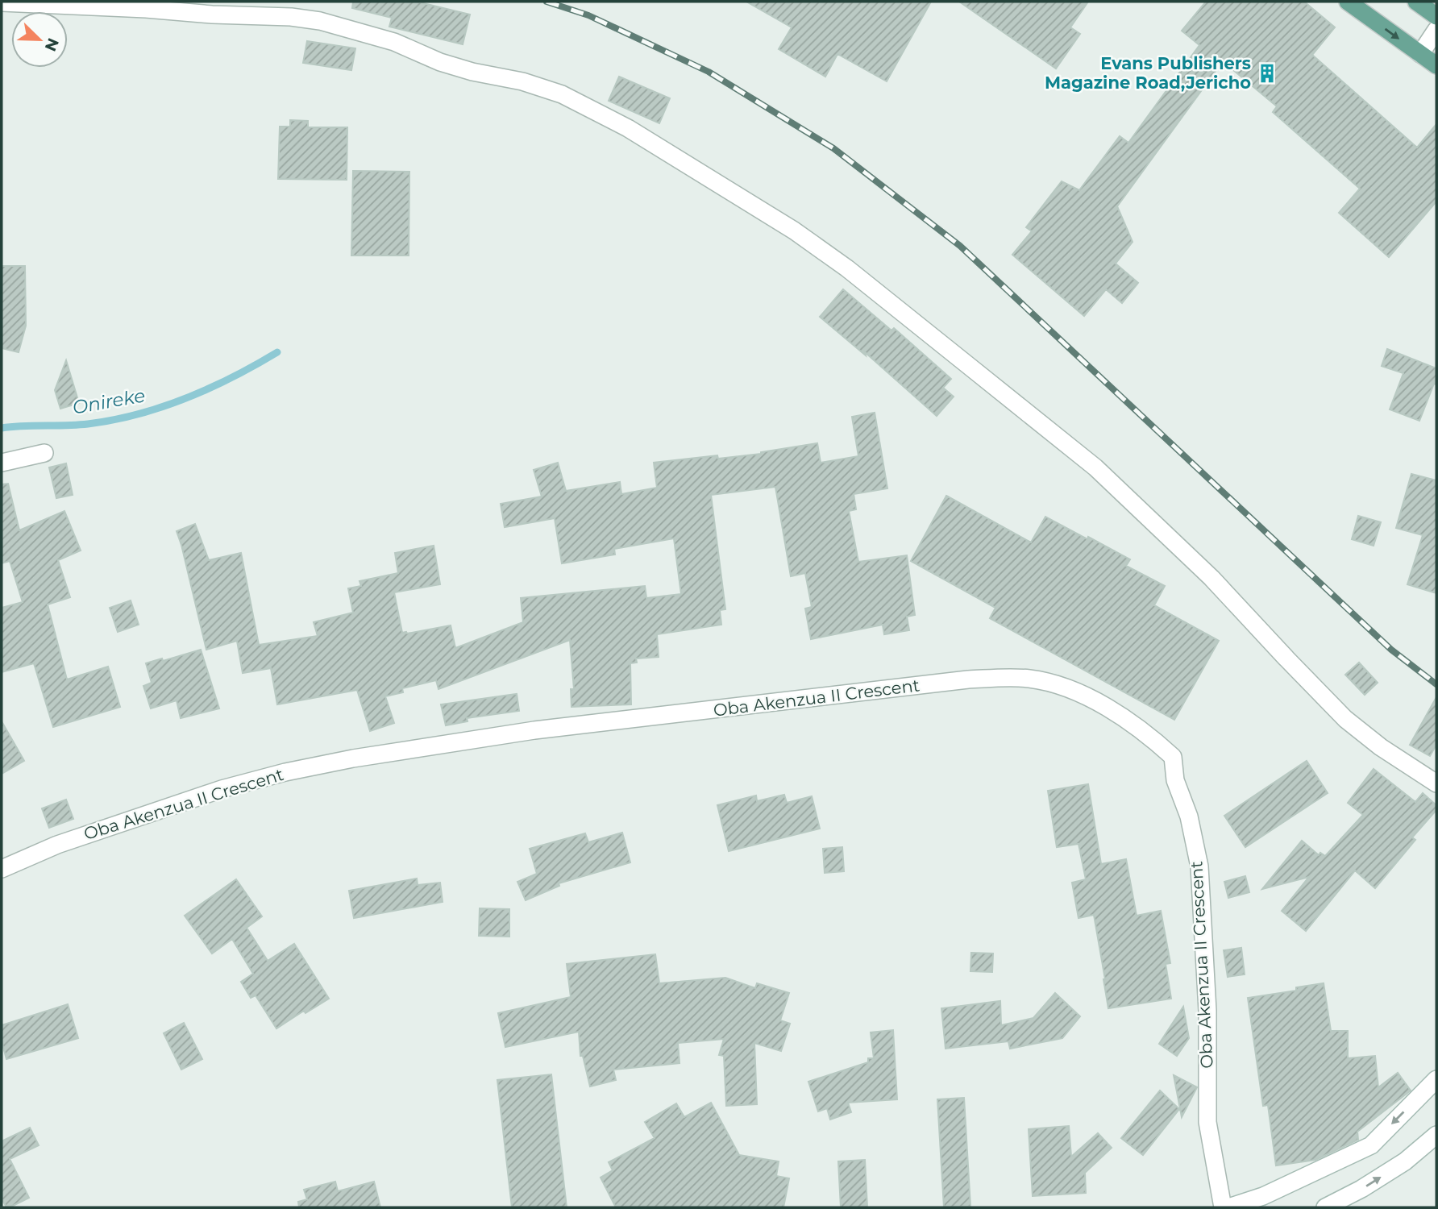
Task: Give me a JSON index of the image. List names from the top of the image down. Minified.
{"streets":{"street":["Oba Akenzua II Crescent"]},"water":["Onireke"],"places":{"building":["Evans Publishers Magazine Road,Jericho"]},"north":"bottom right"}
